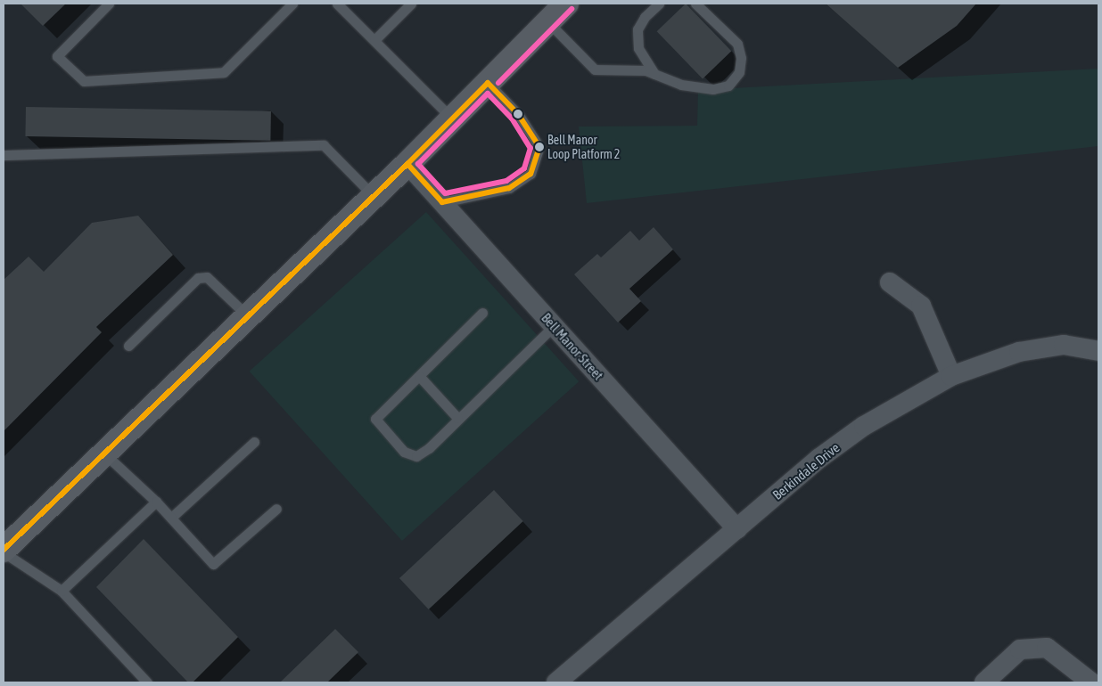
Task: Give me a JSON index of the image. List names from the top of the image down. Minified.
{"streets":{"street":["Bell Manor Street","Berkindale Drive"]},"crossings":[["Bell Manor Street","Berkindale Drive"]],"places":["Bell Manor Loop Platform 2"],"lines":["transit line 2"]}
